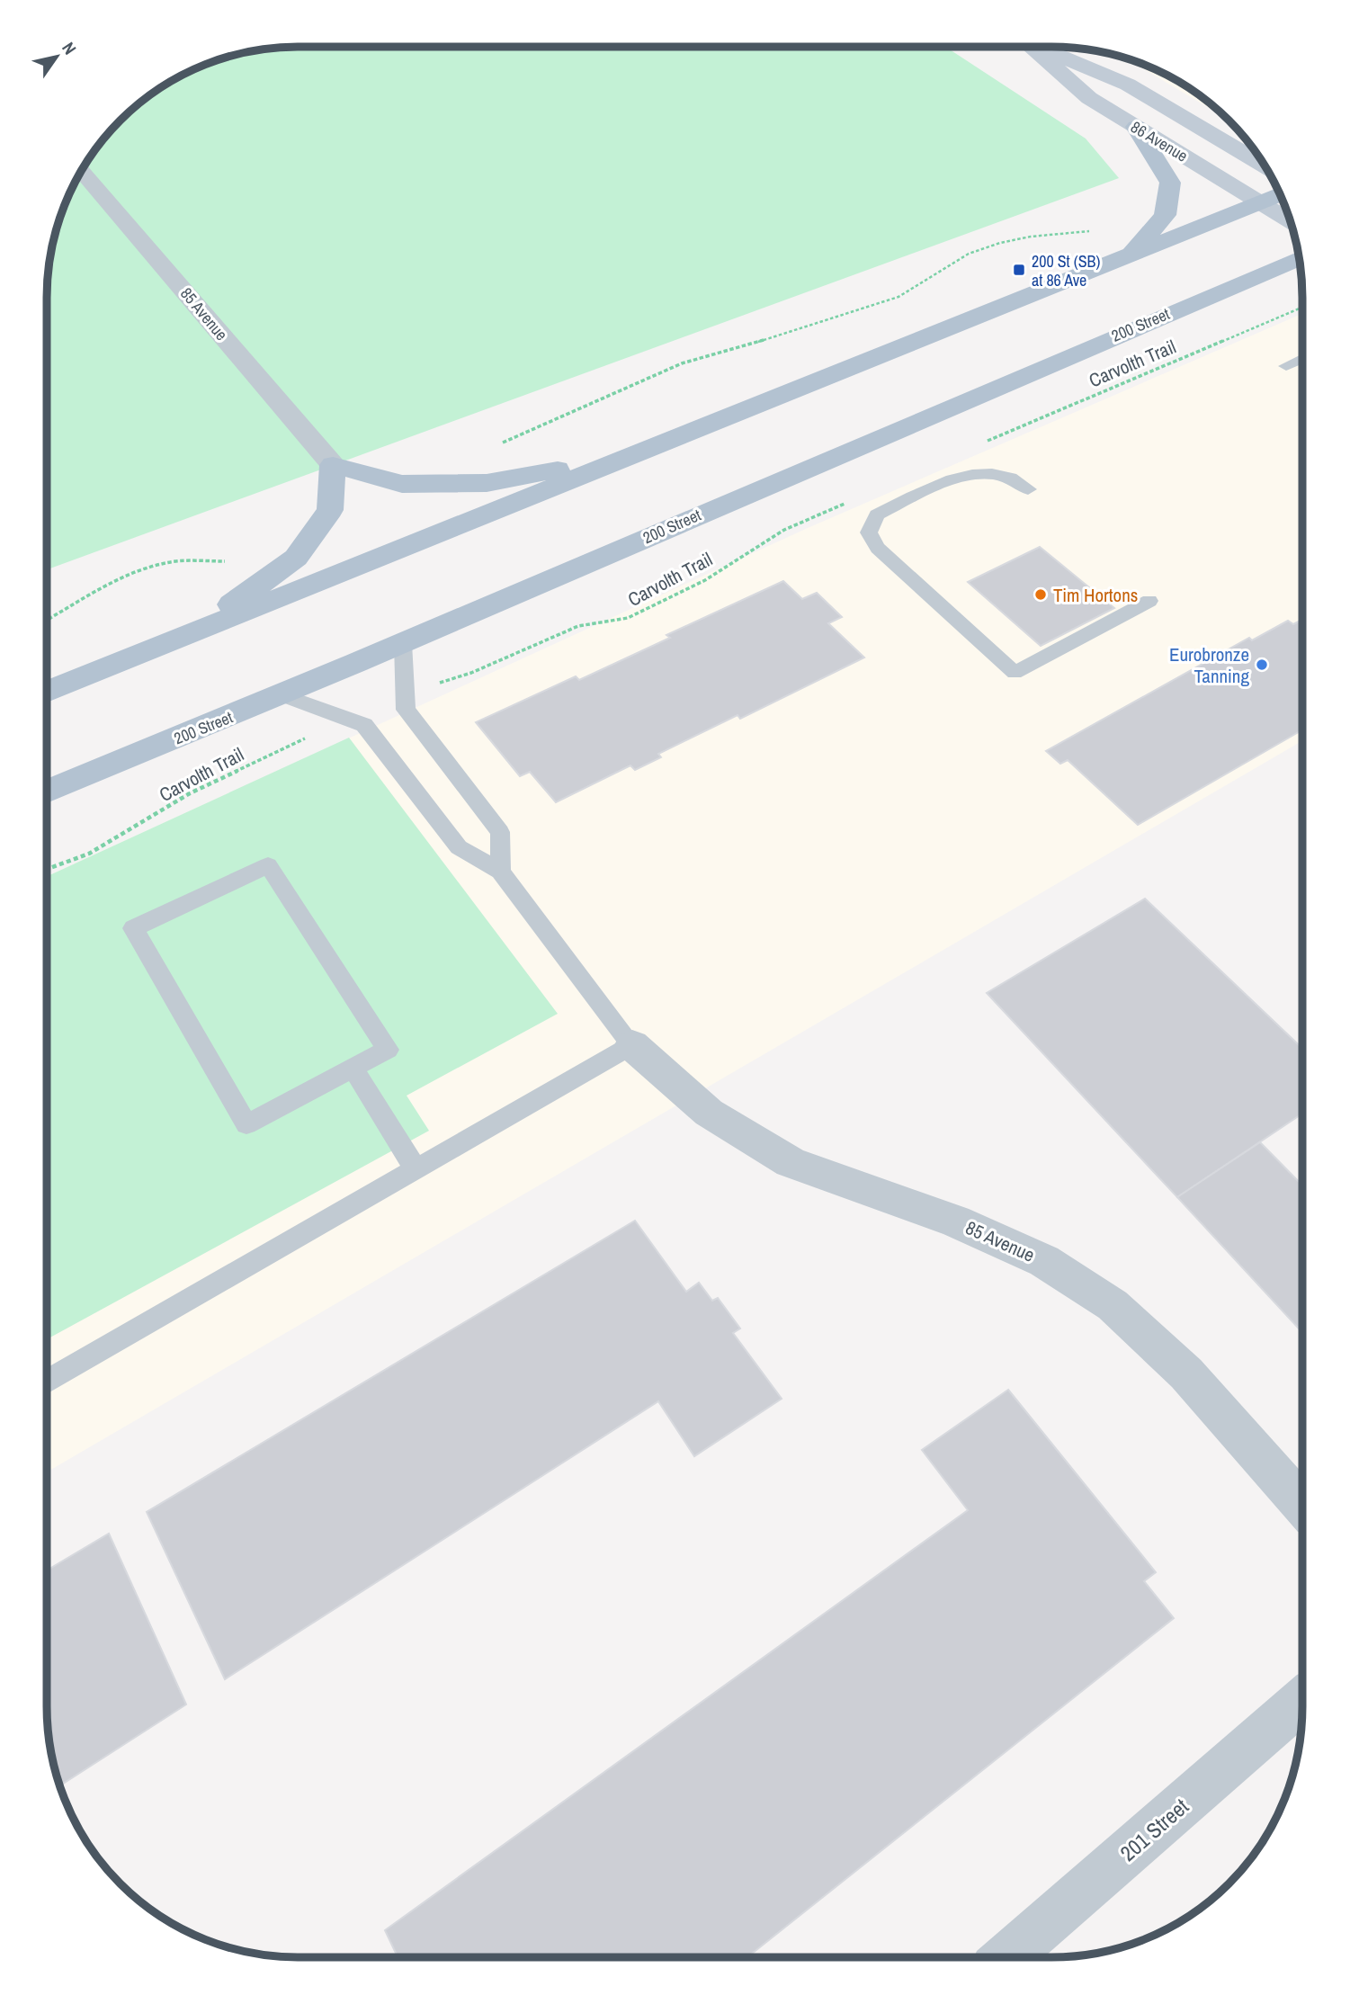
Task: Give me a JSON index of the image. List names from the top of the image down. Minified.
{"streets":{"main road":["200 Street"],"street":["86 Avenue","85 Avenue","201 Street"],"path":["Carvolth Trail"]},"places":{"transit":["200 St (SB) at 86 Ave"],"other":["Tim Hortons","Eurobronze Tanning"]},"north":"top right"}
